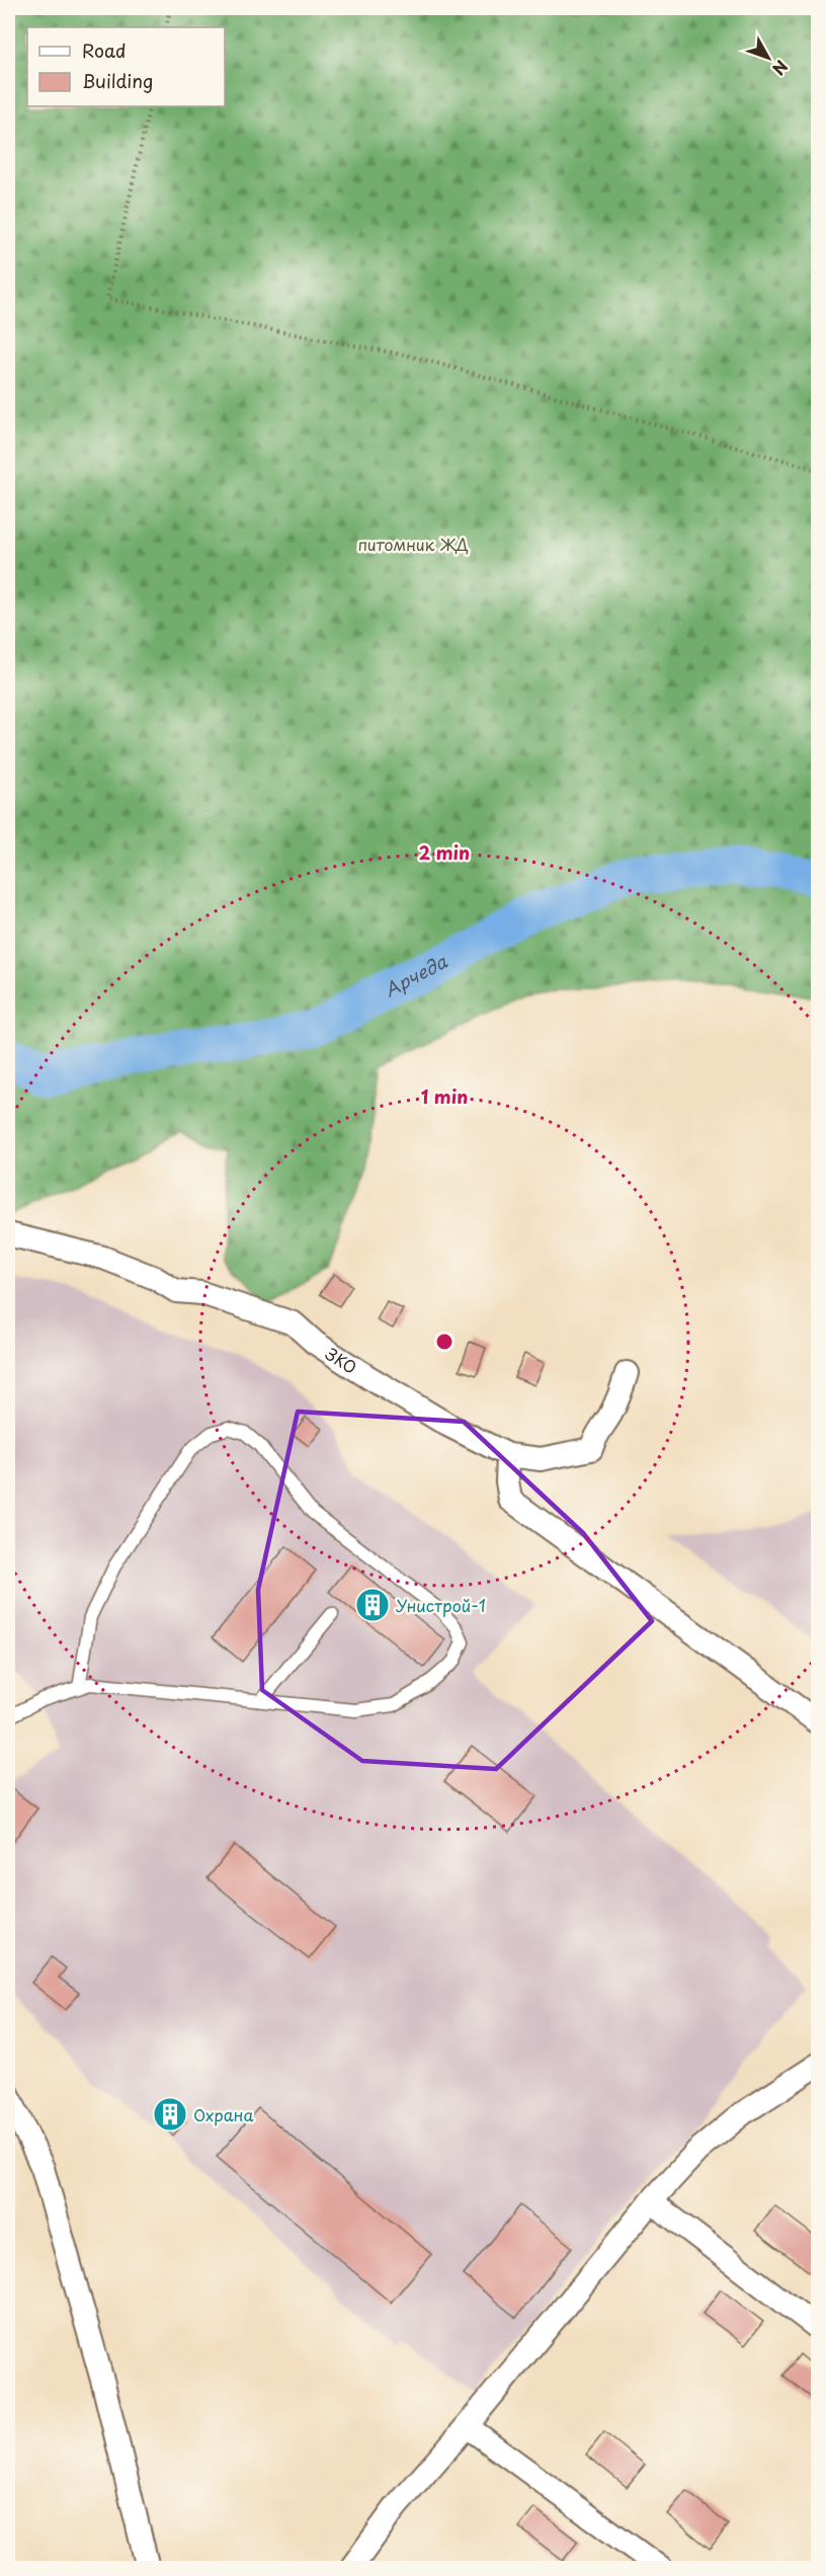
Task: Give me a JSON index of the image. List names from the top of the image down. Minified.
{"streets":{"street":["ЗКО"]},"water":["Арчеда"],"parks":["питомник ЖД"],"places":{"building":["Унистрой-1","Охрана"]},"legend":["Road","Building"],"north":"bottom right","rings":["2 min","1 min"]}
